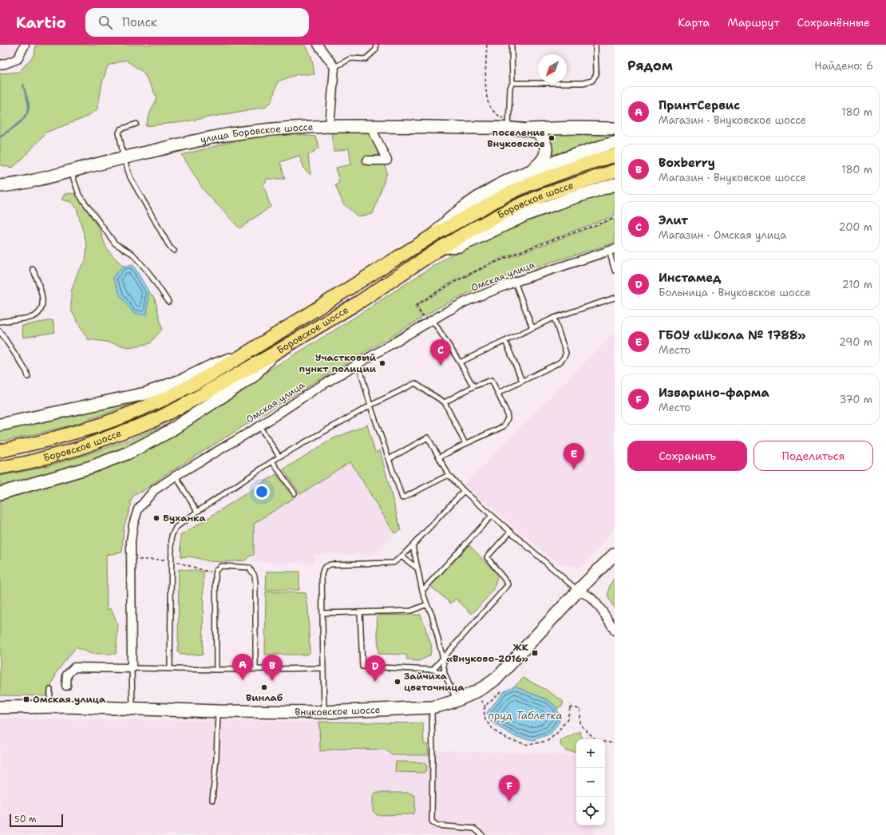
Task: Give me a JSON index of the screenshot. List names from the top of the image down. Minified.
{"streets":{"main road":["Боровское шоссе"],"street":["улица Боровское шоссе","Омская улица","Внуковское шоссе"]},"water":["пруд Таблетка"],"places":{"other":["поселение Внуковское","Участковый пункт полиции","Буханка","Зайчиха цветочница","Винлаб"],"transit":["ЖК «Внуково-2016»","Омская улица"]},"scale_bar":"50 m","north":"bottom left","page":{"header":"Kartio","search":"Поиск","nav":["Карта","Маршрут","Сохранённые"],"heading":["Рядом","Найдено: 6"],"list":[{"mark":"A","name":"ПринтСервис","note":"Магазин · Внуковское шоссе","value":"180 m"},{"mark":"B","name":"Boxberry","note":"Магазин · Внуковское шоссе","value":"180 m"},{"mark":"C","name":"Элит","note":"Магазин · Омская улица","value":"200 m"},{"mark":"D","name":"Инстамед","note":"Больница · Внуковское шоссе","value":"210 m"},{"mark":"E","name":"ГБОУ «Школа № 1788»","note":"Место","value":"290 m"},{"mark":"F","name":"Изварино-фарма","note":"Место","value":"370 m"}],"pins":["C","E","A","B","D","F"],"buttons":["Сохранить","Поделиться"],"map_buttons":["+","−"],"scale":"50 m"}}
